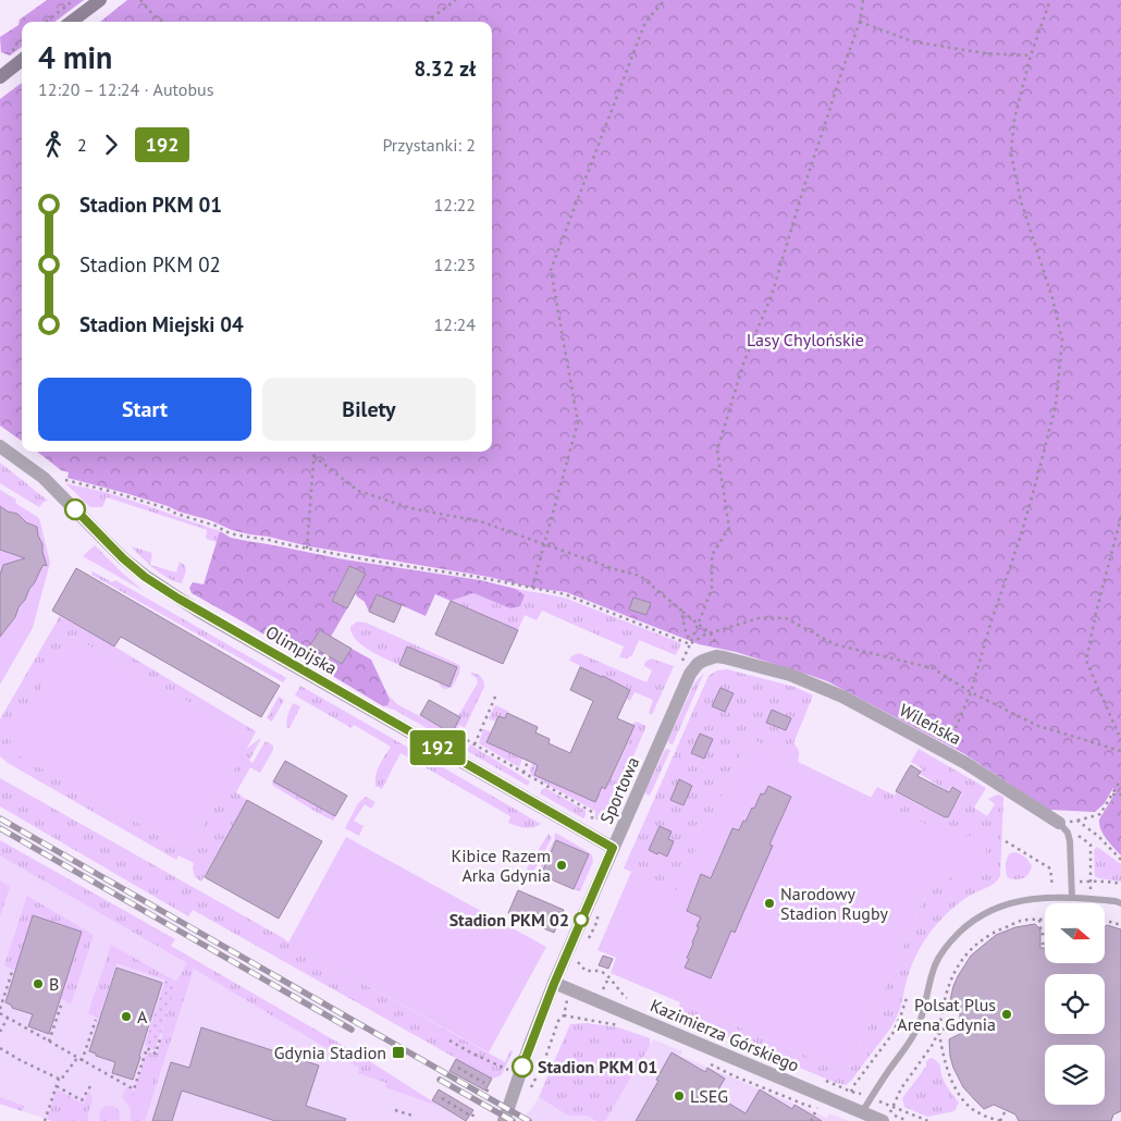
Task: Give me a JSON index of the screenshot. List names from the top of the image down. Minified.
{"streets":{"street":["Olimpijska","Wileńska","Sportowa","Kazimierza Górskiego"]},"crossings":[["Olimpijska","Sportowa"],["Wileńska","Sportowa"],["Sportowa","Kazimierza Górskiego"]],"parks":["Lasy Chylońskie"],"places":{"other":["Kibice Razem Arka Gdynia","Narodowy Stadion Rugby","Stadion PKM 02","B","Polsat Plus Arena Gdynia","A","Stadion PKM 01","LSEG"],"transit":["Gdynia Stadion"]},"lines":["bus line 192"],"north":"right","page":{"on_map":"192","heading":["4 min","12:20 – 12:24 · Autobus","8.32 zł"],"legs":["2","192","Przystanki: 2"],"list":[{"name":"Stadion PKM 01","value":"12:22"},{"name":"Stadion PKM 02","value":"12:23"},{"name":"Stadion Miejski 04","value":"12:24"}],"buttons":["Start","Bilety"]}}
